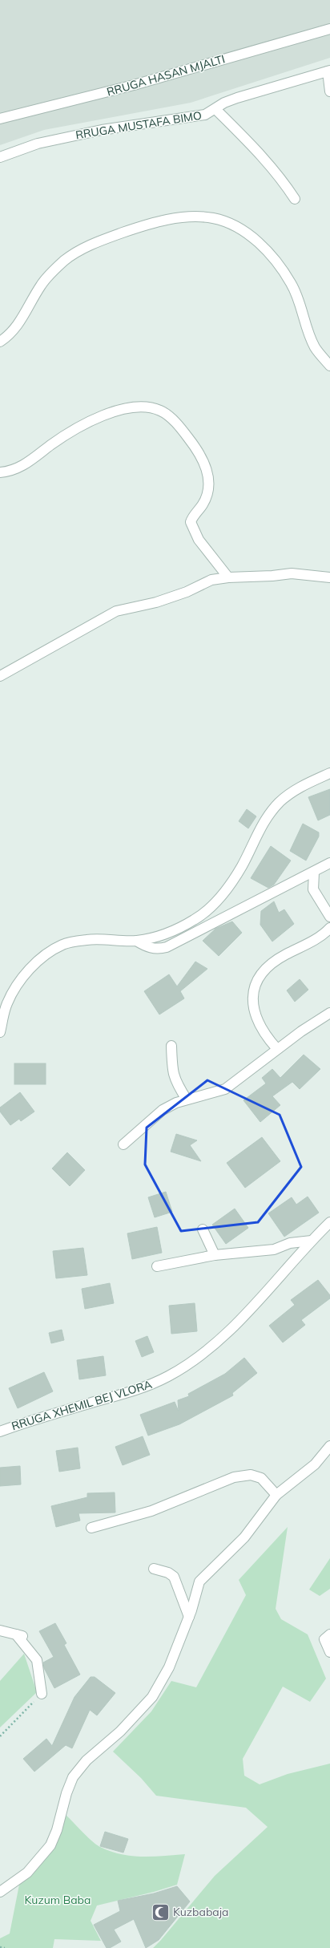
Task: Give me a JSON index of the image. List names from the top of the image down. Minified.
{"streets":{"street":["RRUGA HASAN MJALTI","RRUGA MUSTAFA BIMO","RRUGA XHEMIL BEJ VLORA"]},"parks":["Kuzum Baba"],"places":{"mosque":["Kuzbabaja"]}}
